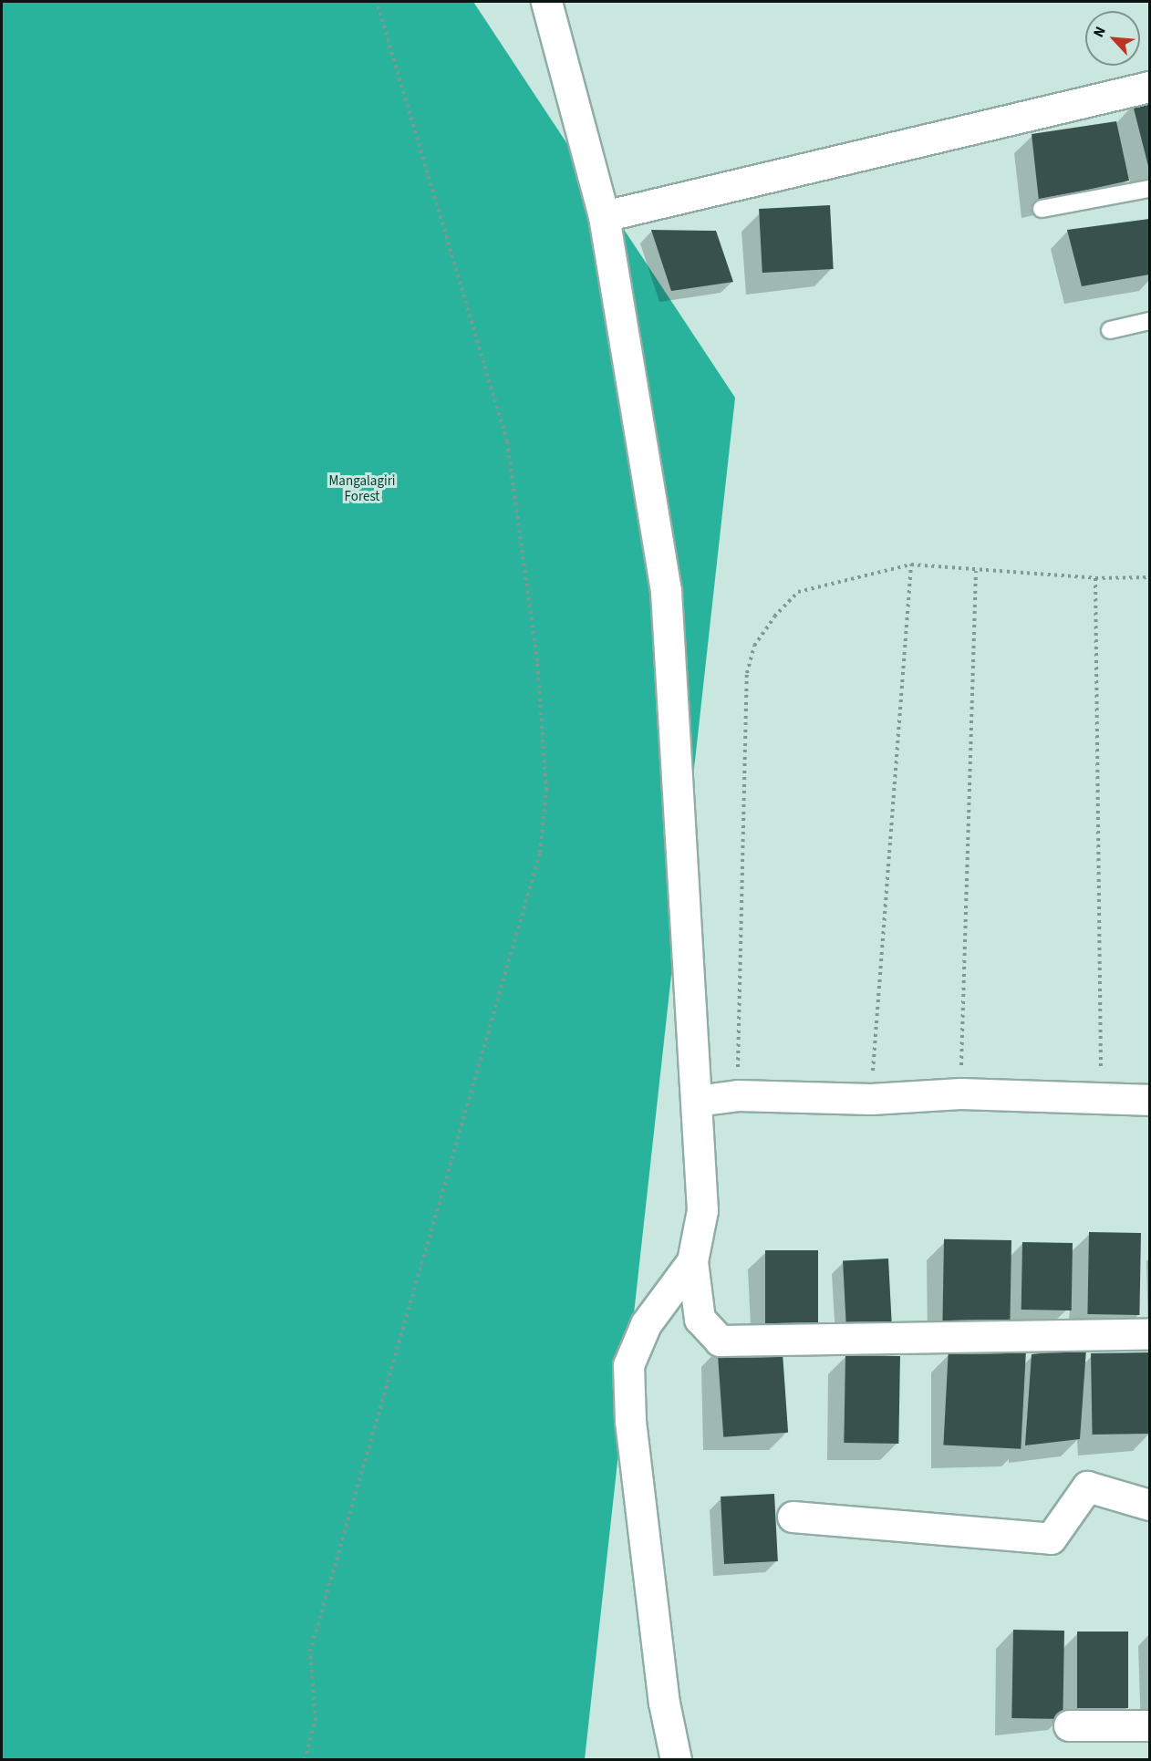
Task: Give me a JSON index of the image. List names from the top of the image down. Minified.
{"parks":["Mangalagiri Forest"],"north":"top left"}
